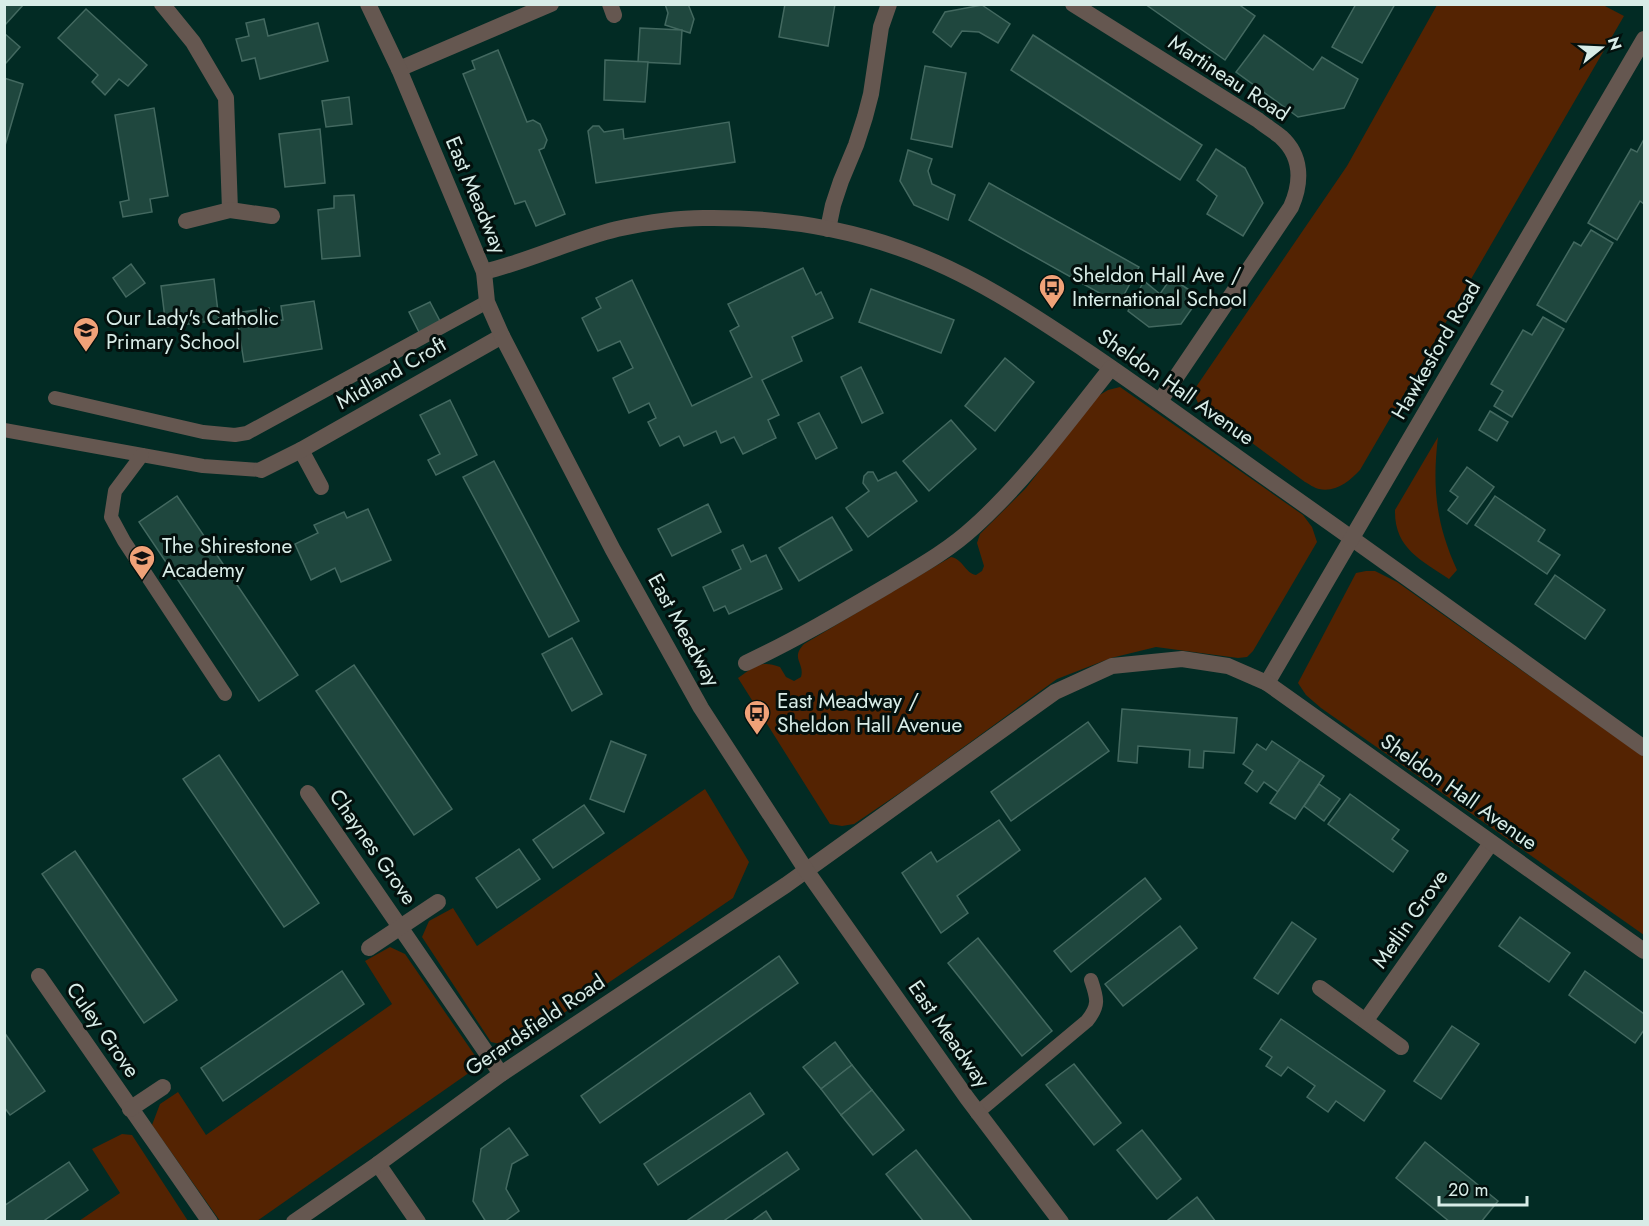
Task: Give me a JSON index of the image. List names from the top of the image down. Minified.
{"streets":{"street":["Martineau Road","East Meadway","Hawkesford Road","Midland Croft","Sheldon Hall Avenue","Chaynes Grove","Metlin Grove","Gerardsfield Road","Culey Grove"]},"crossings":[["Martineau Road","Sheldon Hall Avenue"],["East Meadway","Midland Croft"],["East Meadway","Sheldon Hall Avenue"],["East Meadway","Gerardsfield Road"],["Hawkesford Road","Sheldon Hall Avenue"],["Sheldon Hall Avenue","Metlin Grove"],["Sheldon Hall Avenue","Gerardsfield Road"],["Chaynes Grove","Gerardsfield Road"]],"places":{"bus stop":["Sheldon Hall Ave / International School","East Meadway / Sheldon Hall Avenue"],"school or university":["Our Lady's Catholic Primary School","The Shirestone Academy"]},"scale_bar":"20 m","north":"right"}
